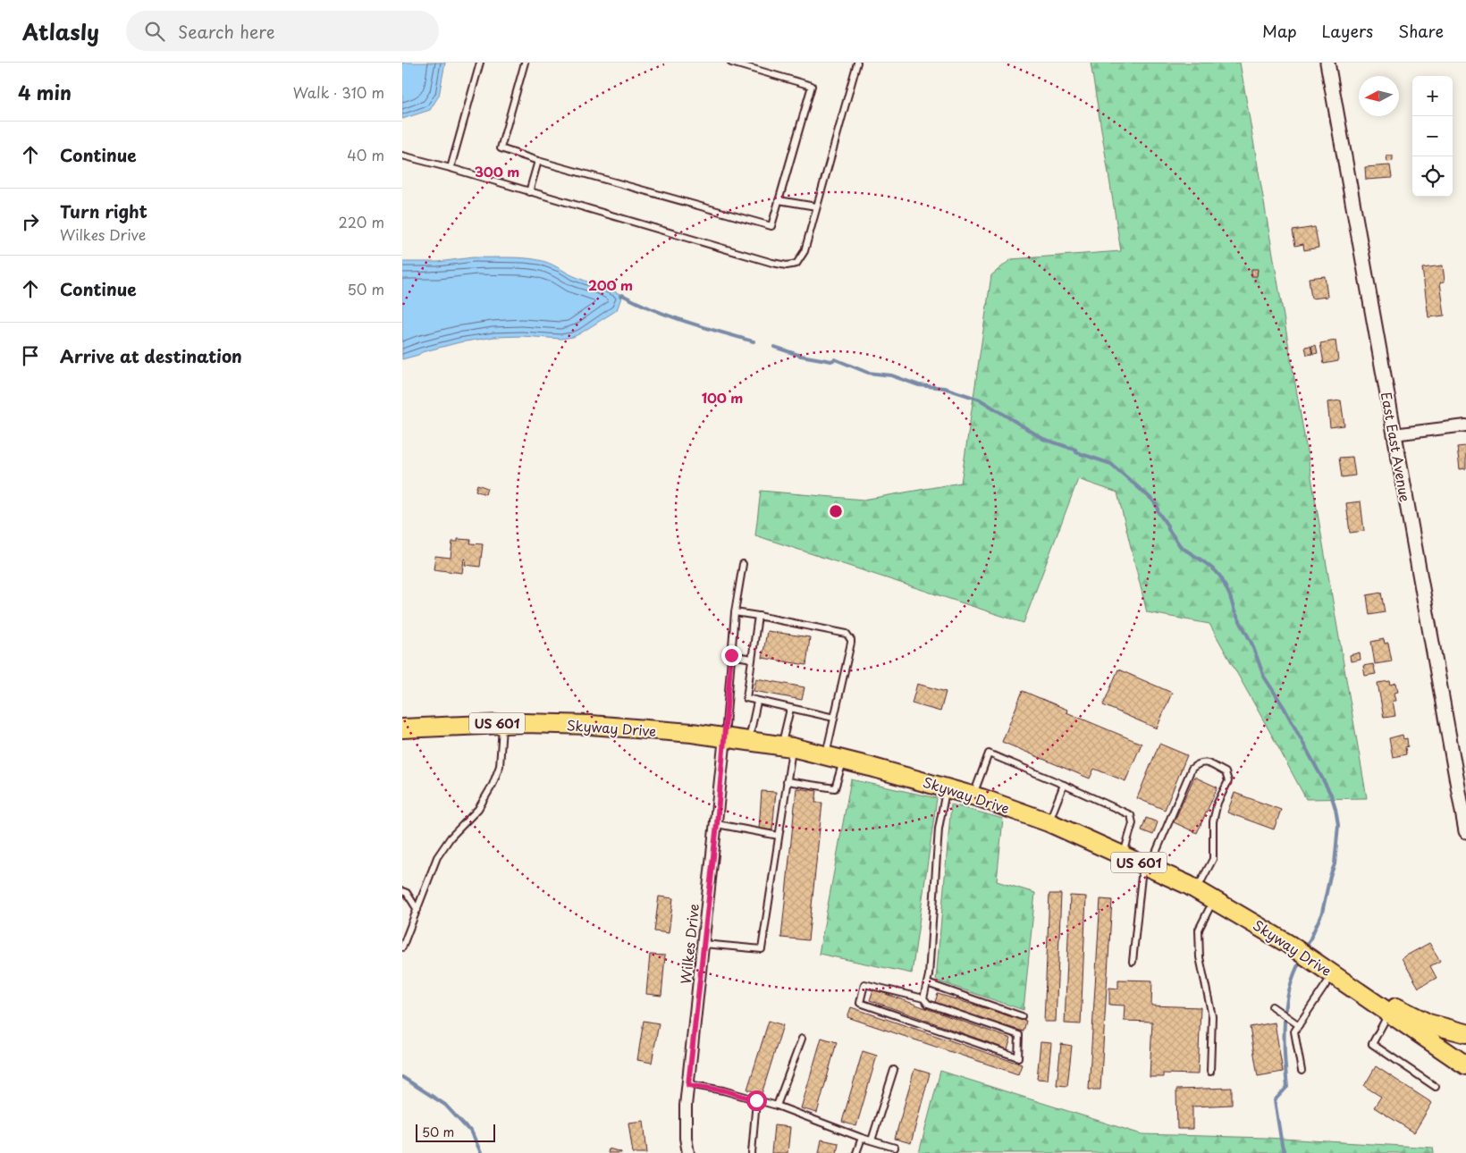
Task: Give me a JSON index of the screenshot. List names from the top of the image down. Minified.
{"streets":{"highway":["US 601","Skyway Drive"],"street":["East East Avenue","Wilkes Drive"]},"crossings":[["US 601","Skyway Drive"],["Skyway Drive","Wilkes Drive"]],"scale_bar":"50 m","north":"left","page":{"header":"Atlasly","search":"Search here","nav":["Map","Layers","Share"],"heading":["4 min","Walk · 310 m"],"map_buttons":["+","−"],"list":[["Continue","40 m"],["Turn right","Wilkes Drive","220 m"],["Continue","50 m"],"Arrive at destination"],"scale":"50 m"},"rings":["300 m","200 m","100 m"]}
